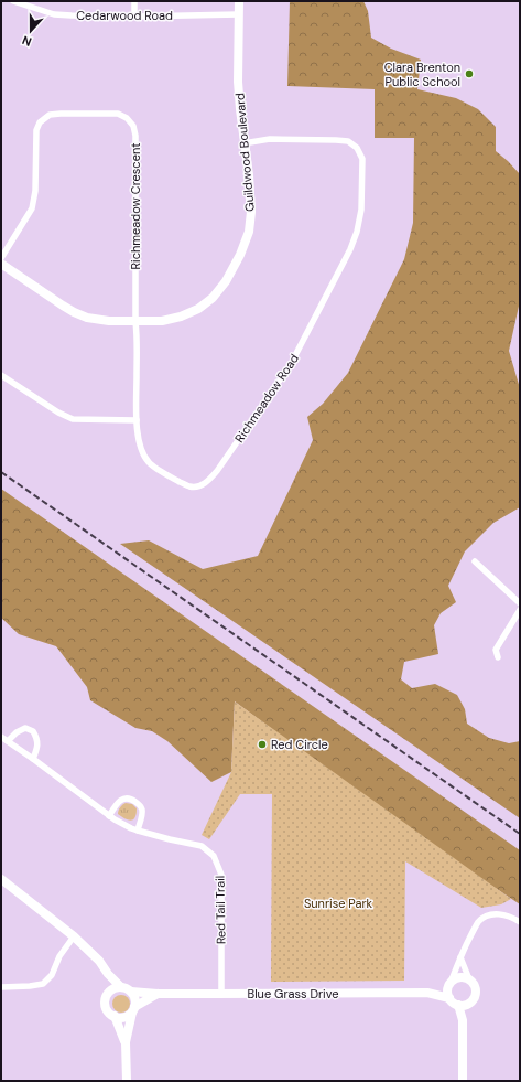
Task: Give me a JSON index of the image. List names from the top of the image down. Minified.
{"streets":{"street":["Cedarwood Road","Guildwood Boulevard","Richmeadow Crescent","Richmeadow Road","Red Tail Trail","Blue Grass Drive"]},"crossings":[["Cedarwood Road","Guildwood Boulevard"],["Guildwood Boulevard","Richmeadow Crescent"],["Guildwood Boulevard","Richmeadow Road"],["Richmeadow Crescent","Richmeadow Road"],["Red Tail Trail","Blue Grass Drive"]],"parks":["Sunrise Park"],"places":["Clara Brenton Public School","Red Circle"],"north":"bottom"}
